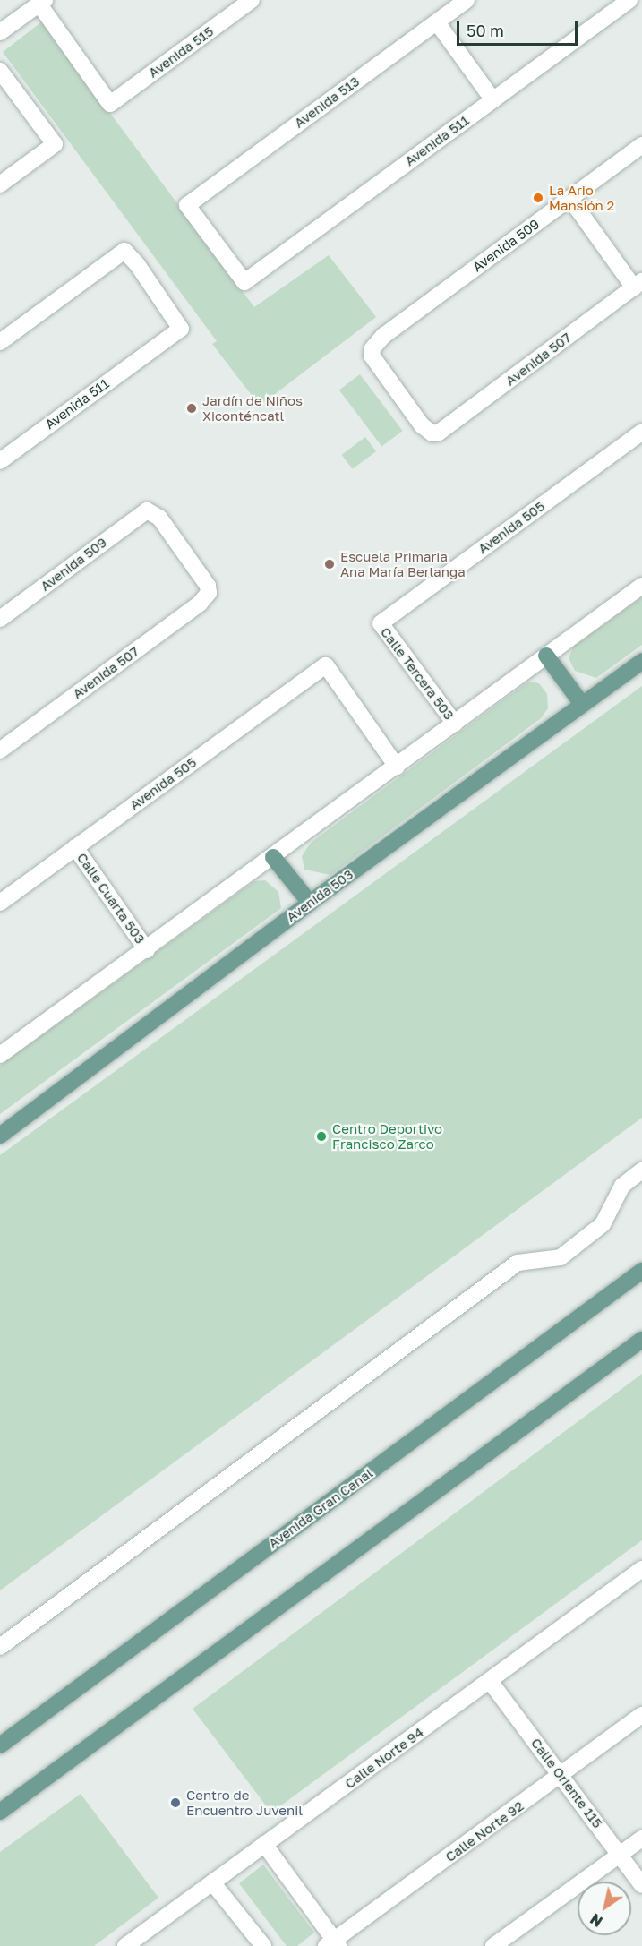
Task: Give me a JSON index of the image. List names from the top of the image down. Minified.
{"streets":{"main road":["Avenida 503","Avenida Gran Canal"],"street":["Avenida 515","Avenida 513","Avenida 511","Avenida 509","Avenida 507","Avenida 505","Calle Tercera 503","Calle Cuarta 503","Calle Norte 94","Calle Oriente 115","Calle Norte 92"]},"crossings":[["Avenida 513","Avenida 511"],["Avenida 509","Avenida 507"],["Avenida 505","Calle Tercera 503"],["Avenida 505","Calle Cuarta 503"],["Calle Norte 94","Calle Oriente 115"],["Calle Oriente 115","Calle Norte 92"]],"places":["La Ario Mansión 2","Jardín de Niños Xiconténcatl","Escuela Primaria Ana María Berlanga","Centro Deportivo Francisco Zarco","Centro de Encuentro Juvenil"],"scale_bar":"50 m","north":"bottom left"}
